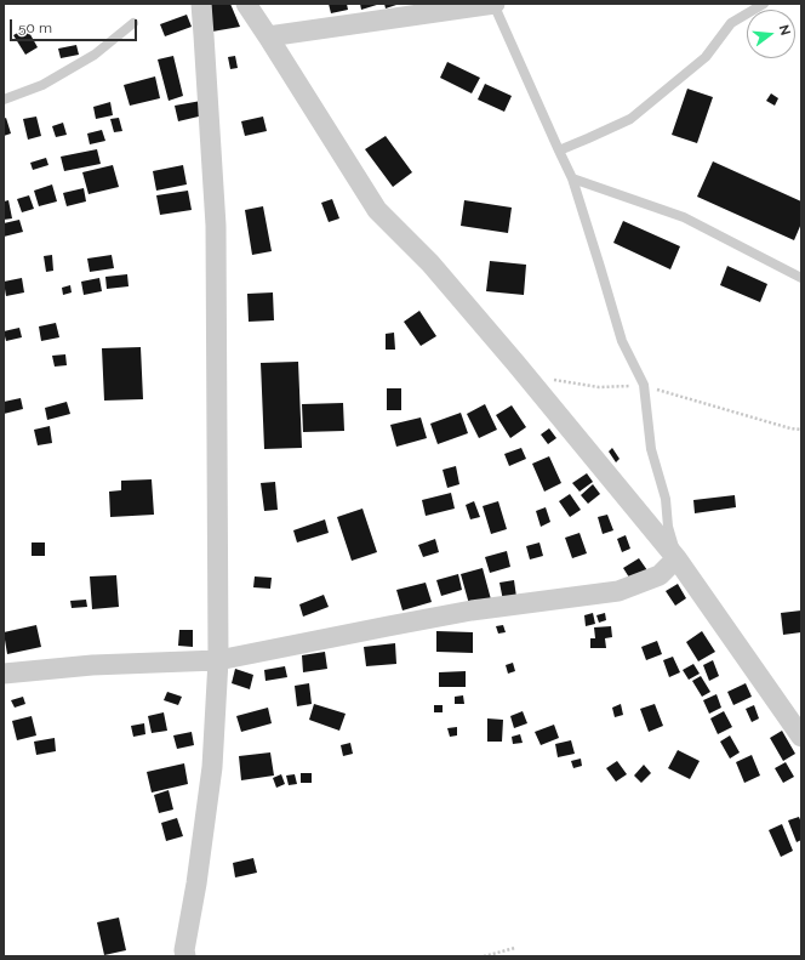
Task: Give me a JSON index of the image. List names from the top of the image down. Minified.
{"scale_bar":"50 m","north":"right"}
